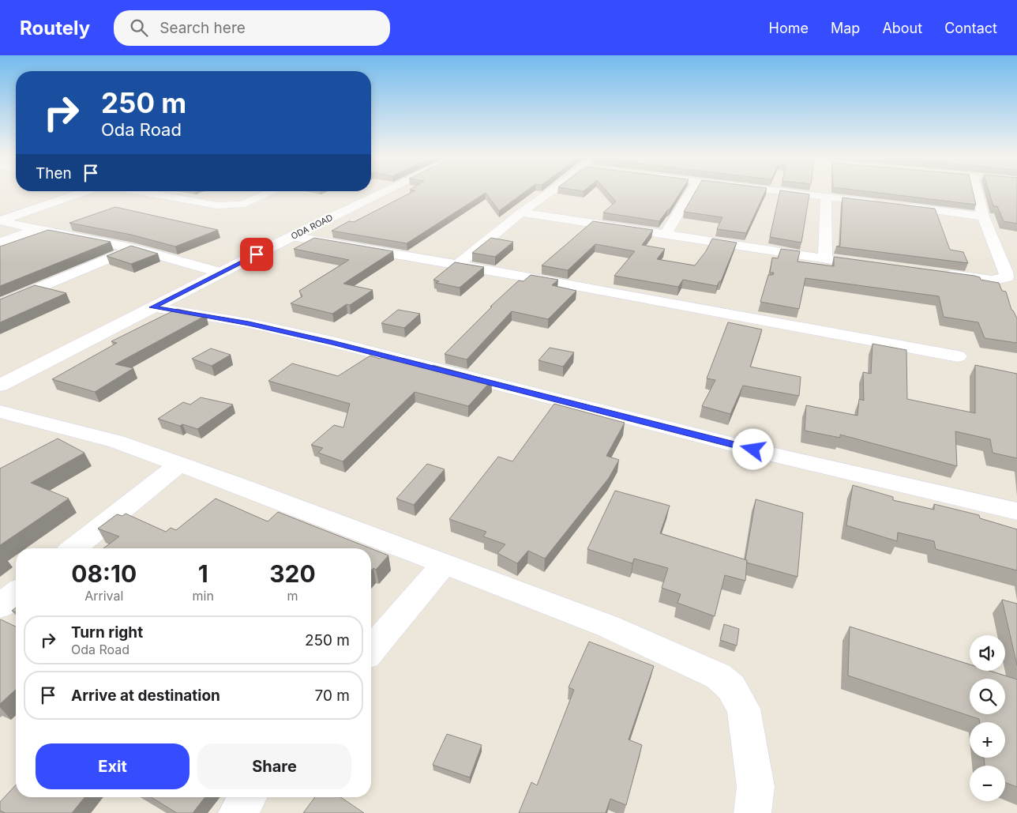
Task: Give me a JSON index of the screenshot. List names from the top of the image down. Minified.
{"streets":{"street":["ODA ROAD"]},"page":{"header":"Routely","search":"Search here","nav":["Home","Map","About","Contact"],"turn":["250 m","Oda Road"],"then":"Then","eta":["08:10","Arrival","1","min","320","m"],"list":[{"name":"Turn right","note":"Oda Road","value":"250 m"},{"name":"Arrive at destination","value":"70 m"}],"map_buttons":["+","−"],"buttons":["Exit","Share"]}}
